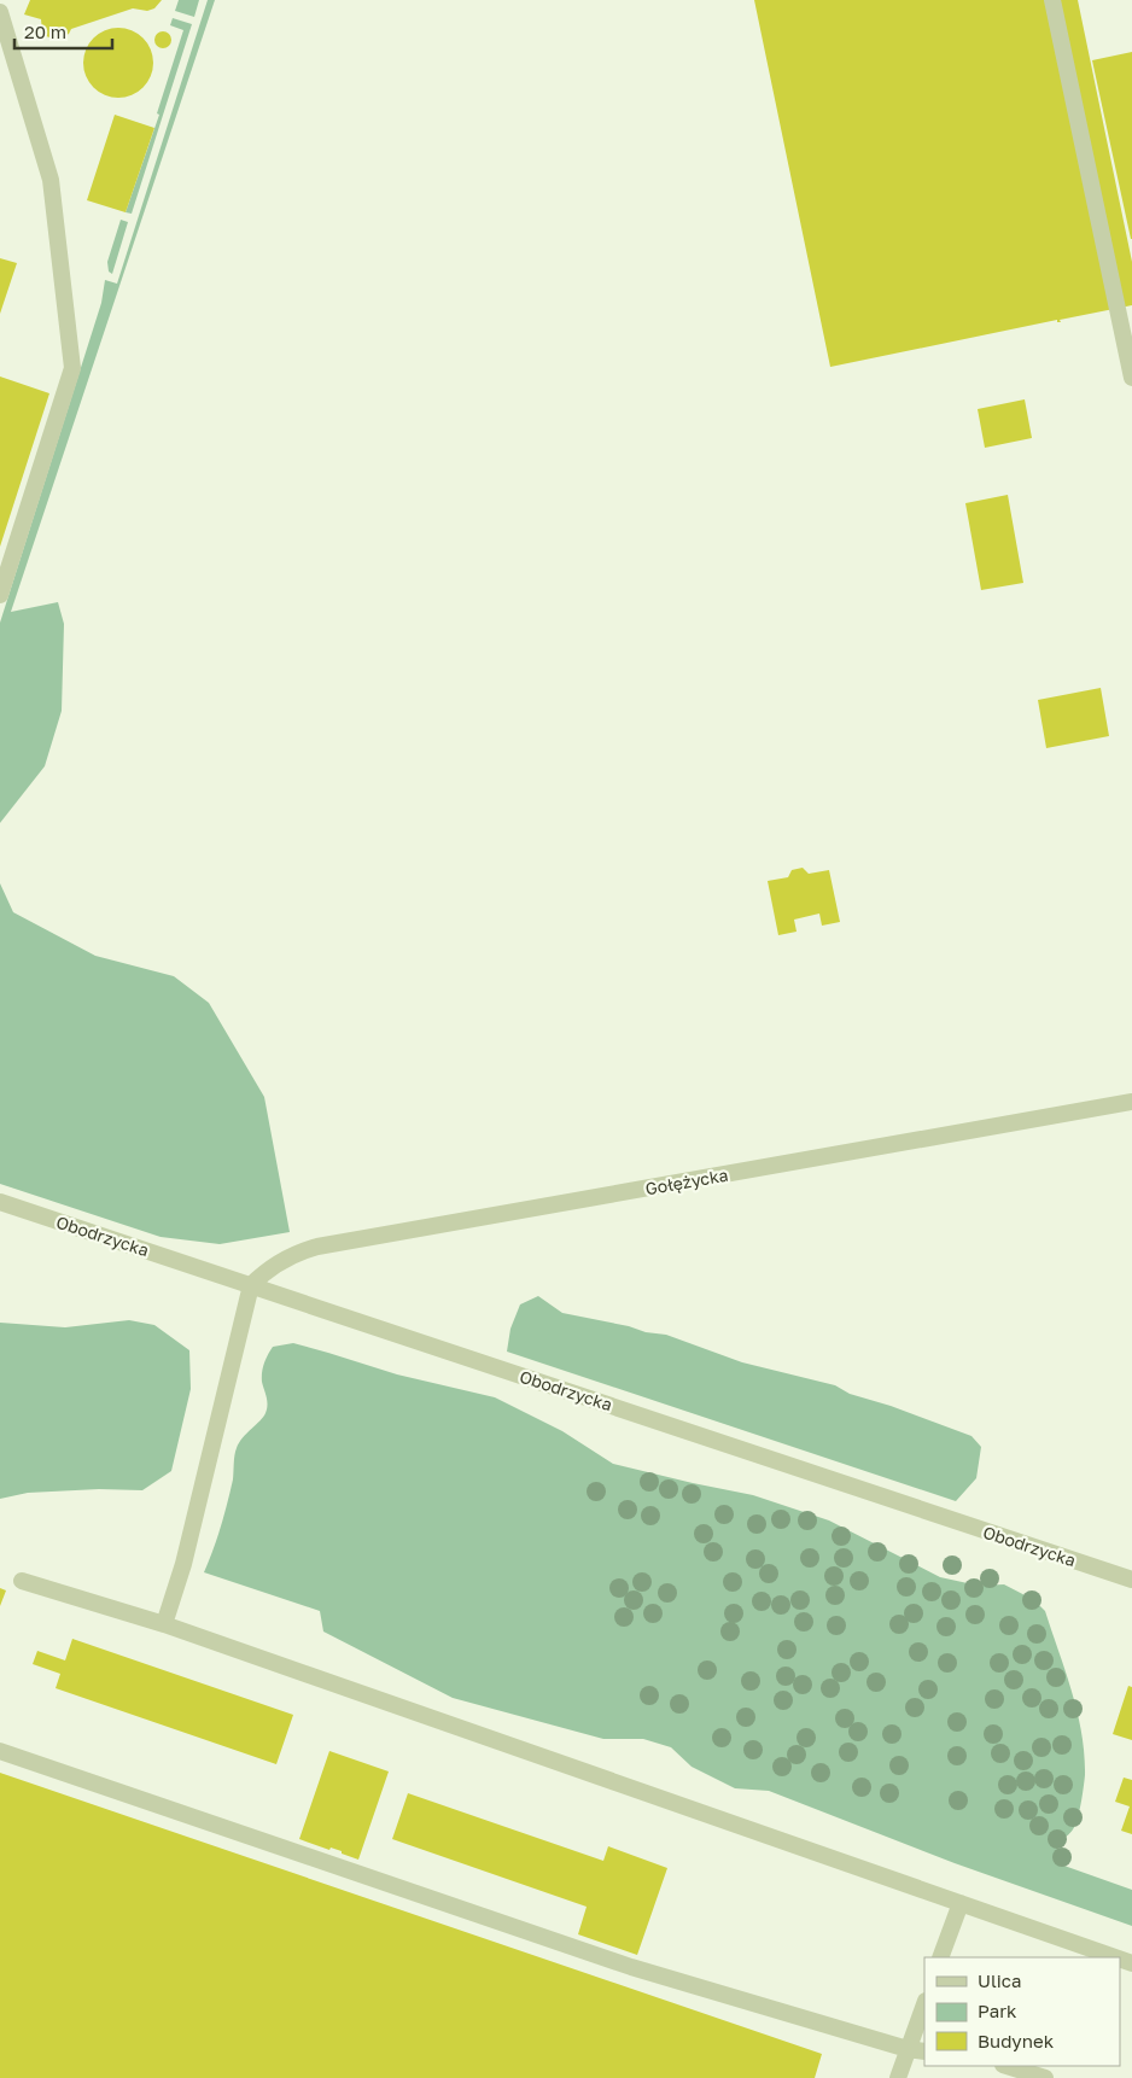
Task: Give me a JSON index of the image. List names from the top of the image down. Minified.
{"streets":{"street":["Gołężycka","Obodrzycka"]},"crossings":[["Gołężycka","Obodrzycka"]],"legend":["Ulica","Park","Budynek"],"scale_bar":"20 m"}
